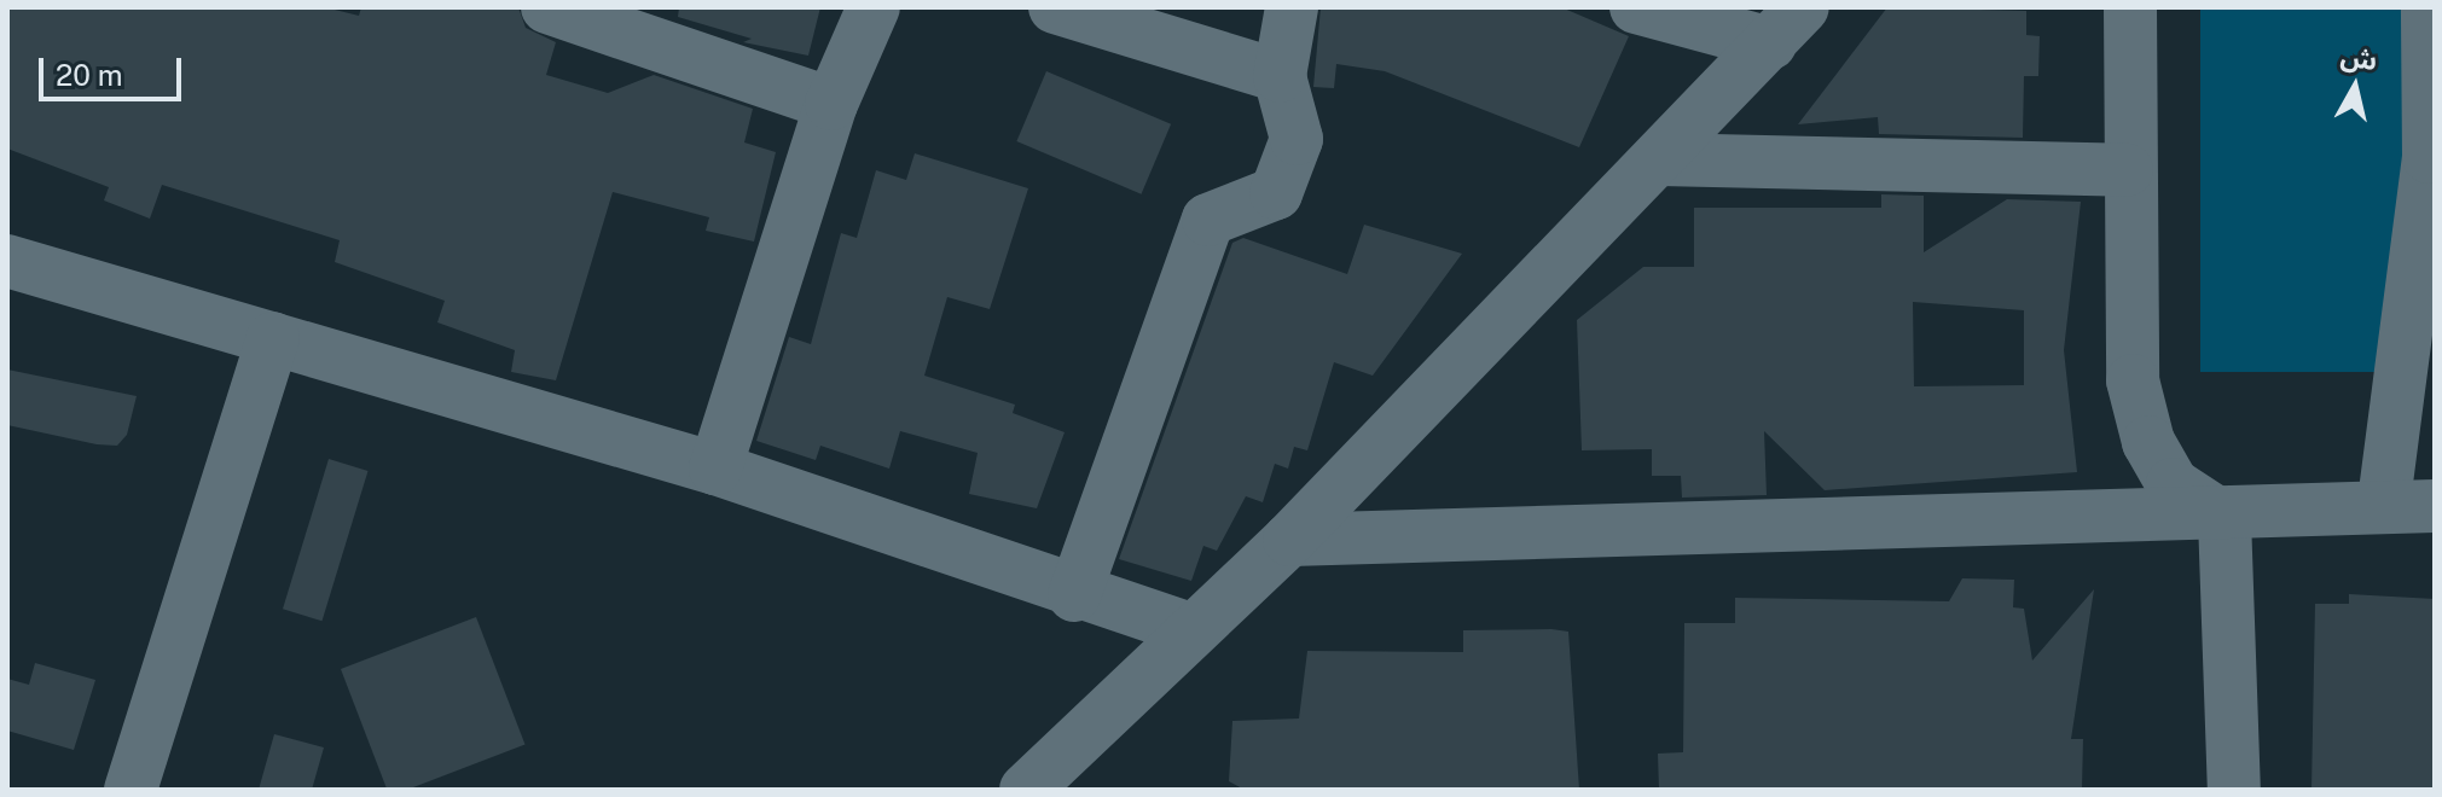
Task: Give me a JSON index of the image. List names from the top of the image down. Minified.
{"scale_bar":"20 m","north":"top"}
